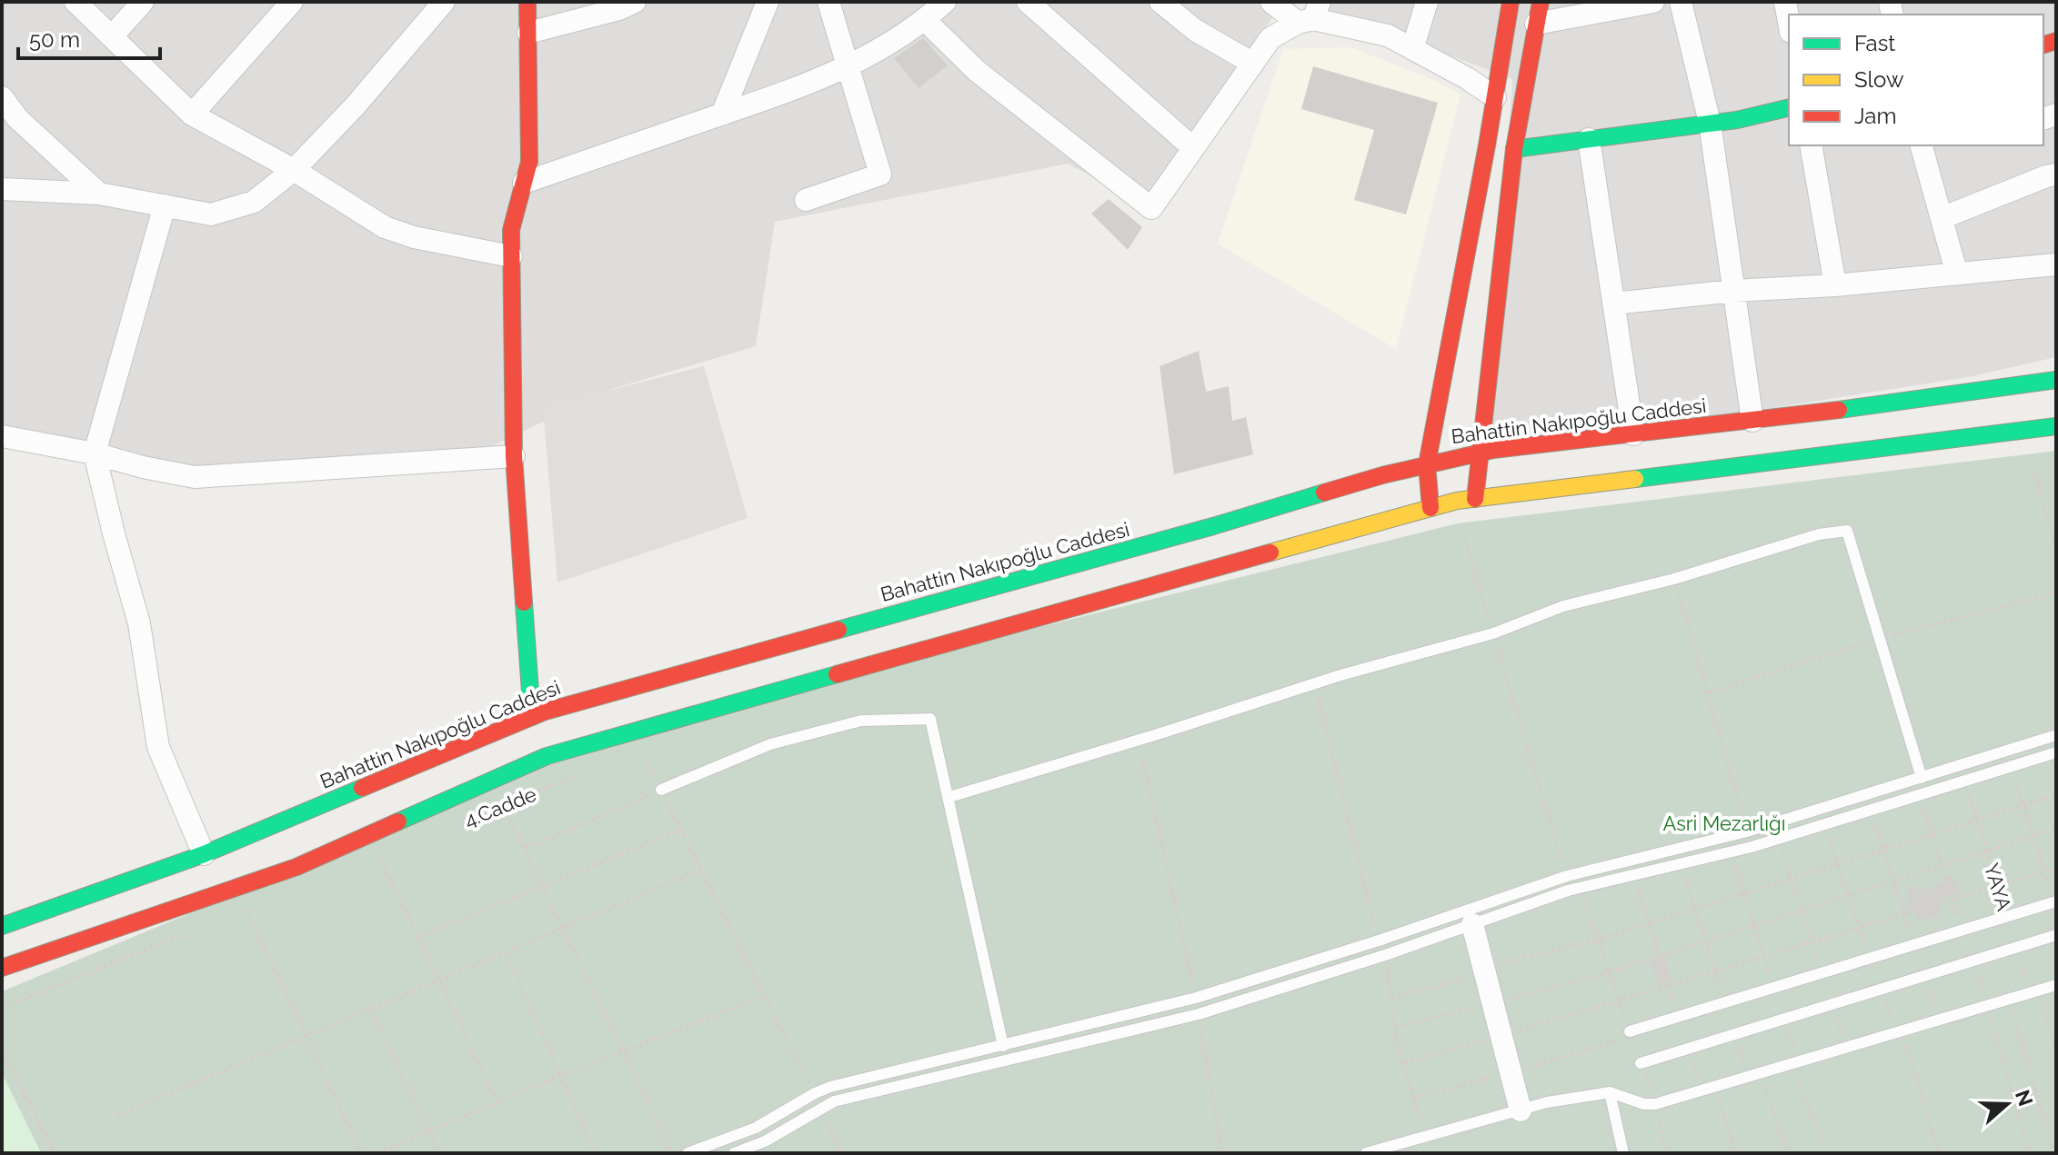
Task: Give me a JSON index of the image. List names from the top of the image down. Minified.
{"streets":{"main road":["Bahattin Nakıpoğlu Caddesi"],"path":["4.Cadde","YAYA"]},"parks":["Asri Mezarlığı"],"legend":["Fast","Slow","Jam"],"scale_bar":"50 m","north":"right"}
